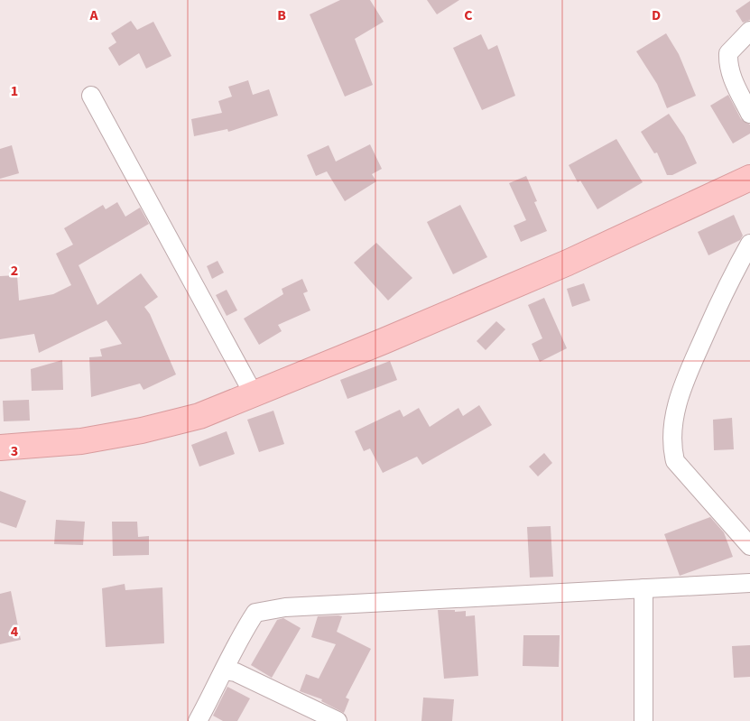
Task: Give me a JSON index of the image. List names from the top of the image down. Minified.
{"grid":{"columns":["A","B","C","D"],"rows":["1","2","3","4"]}}
